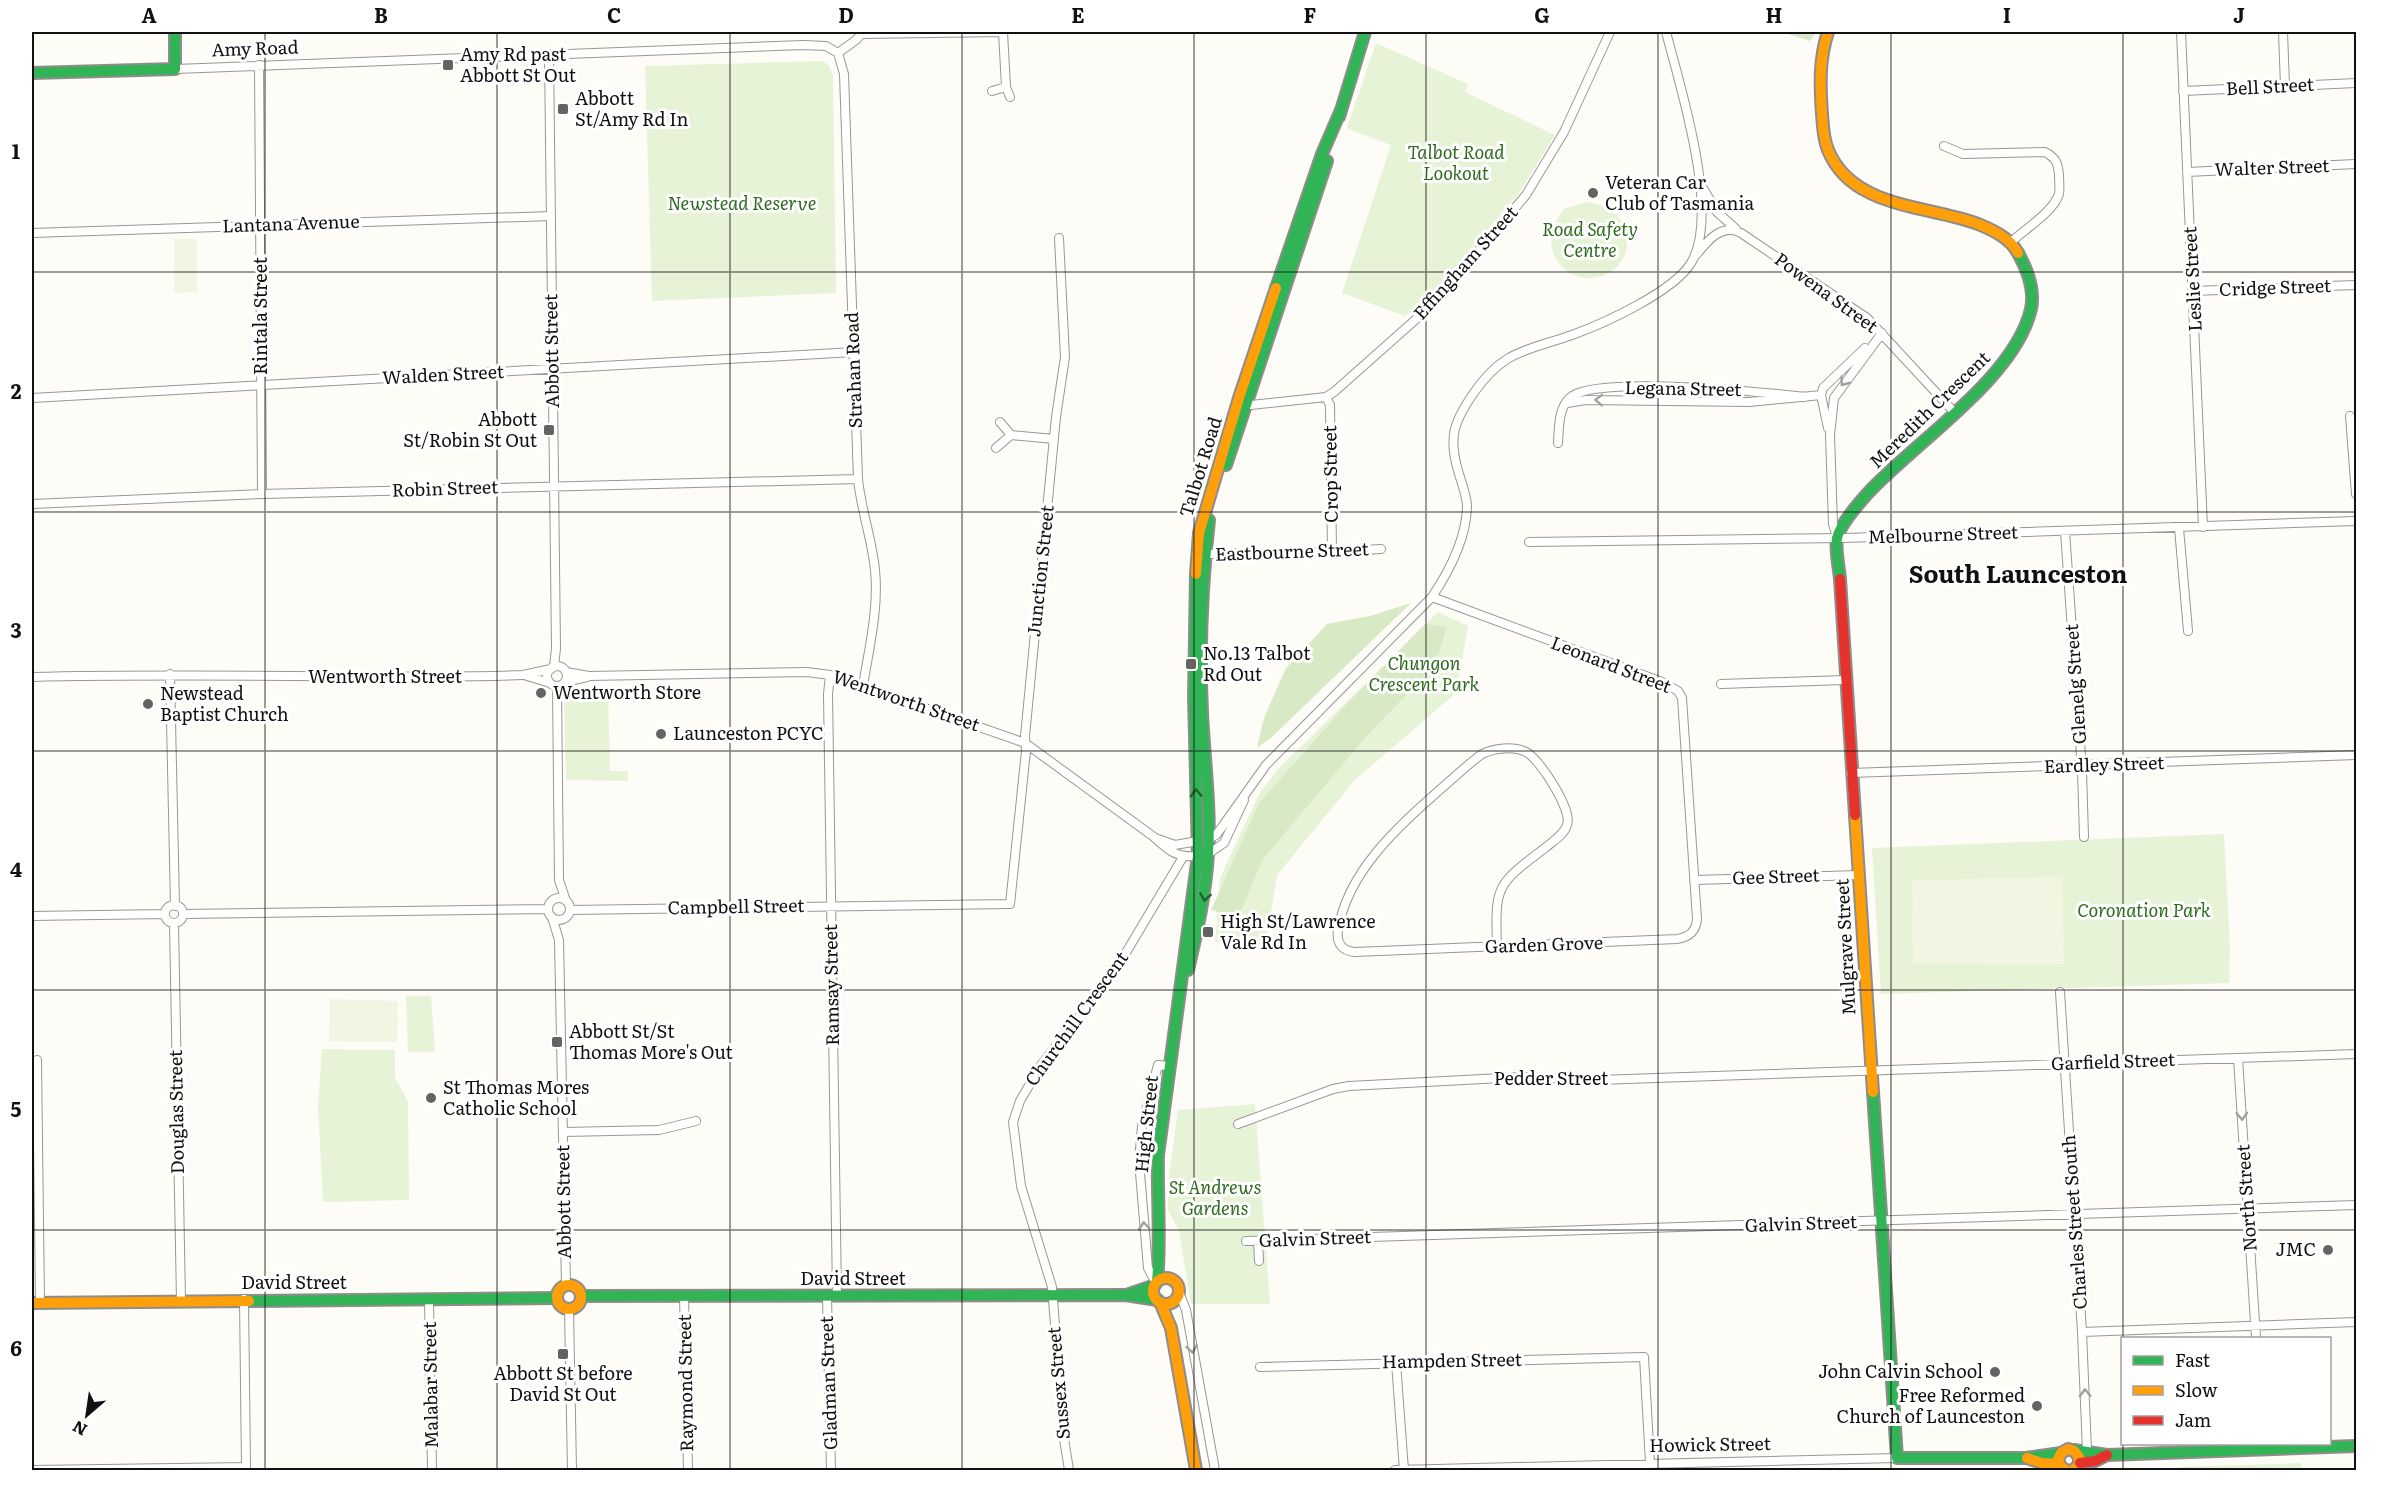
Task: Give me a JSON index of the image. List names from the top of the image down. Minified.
{"streets":{"street":["Amy Road","Bell Street","Walter Street","Lantana Avenue","Effingham Street","Leslie Street","Cridge Street","Powena Street","Rintala Street","Abbott Street","Strahan Road","Walden Street","Legana Street","Meredith Crescent","Talbot Road","Crop Street","Robin Street","Melbourne Street","Eastbourne Street","Junction Street","Leonard Street","Wentworth Street","Glenelg Street","Eardley Street","Gee Street","Campbell Street","Garden Grove","Mulgrave Street","Ramsay Street","Churchill Crescent","Garfield Street","Pedder Street","Douglas Street","High Street","North Street","Charles Street South","Galvin Street","David Street","Hampden Street","Raymond Street","Gladman Street","Sussex Street","Malabar Street","Howick Street"]},"crossings":[["Amy Road","Rintala Street"],["Amy Road","Abbott Street"],["Amy Road","Strahan Road"],["Bell Street","Leslie Street"],["Walter Street","Leslie Street"],["Lantana Avenue","Rintala Street"],["Lantana Avenue","Abbott Street"],["Effingham Street","Crop Street"],["Leslie Street","Cridge Street"],["Leslie Street","Melbourne Street"],["Powena Street","Meredith Crescent"],["Powena Street","Mulgrave Street"],["Rintala Street","Walden Street"],["Rintala Street","Robin Street"],["Abbott Street","Walden Street"],["Abbott Street","Robin Street"],["Abbott Street","Wentworth Street"],["Abbott Street","Campbell Street"],["Abbott Street","David Street"],["Strahan Road","Walden Street"],["Strahan Road","Robin Street"],["Strahan Road","Wentworth Street"],["Legana Street","Mulgrave Street"],["Meredith Crescent","Melbourne Street"],["Meredith Crescent","Mulgrave Street"],["Talbot Road","Eastbourne Street"],["Talbot Road","Wentworth Street"],["Talbot Road","High Street"],["Crop Street","Eastbourne Street"],["Melbourne Street","Glenelg Street"],["Melbourne Street","Mulgrave Street"],["Junction Street","Wentworth Street"],["Junction Street","Campbell Street"],["Leonard Street","Gee Street"],["Leonard Street","Garden Grove"],["Wentworth Street","Ramsay Street"],["Wentworth Street","Churchill Crescent"],["Wentworth Street","High Street"],["Glenelg Street","Eardley Street"],["Eardley Street","Mulgrave Street"],["Gee Street","Garden Grove"],["Gee Street","Mulgrave Street"],["Campbell Street","Ramsay Street"],["Mulgrave Street","Garfield Street"],["Mulgrave Street","Pedder Street"],["Mulgrave Street","Galvin Street"],["Mulgrave Street","Howick Street"],["Ramsay Street","David Street"],["Ramsay Street","Gladman Street"],["Churchill Crescent","David Street"],["Churchill Crescent","Sussex Street"],["Garfield Street","Pedder Street"],["Garfield Street","North Street"],["Garfield Street","Charles Street South"],["Douglas Street","David Street"],["High Street","David Street"],["North Street","Galvin Street"],["Charles Street South","Galvin Street"],["David Street","Raymond Street"],["David Street","Gladman Street"],["David Street","Sussex Street"],["David Street","Malabar Street"],["Hampden Street","Howick Street"]],"one_way":["North Street"],"districts":["South Launceston"],"parks":["Talbot Road Lookout","Newstead Reserve","Road Safety Centre","Chungon Crescent Park","Coronation Park","St Andrews Gardens"],"places":{"transit":["Amy Rd past Abbott St Out","Abbott St/Amy Rd In","Abbott St/Robin St Out","No.13 Talbot Rd Out","High St/Lawrence Vale Rd In","Abbott St/St Thomas More's Out","Abbott St before David St Out"],"other":["Veteran Car Club of Tasmania","Wentworth Store","Newstead Baptist Church","Launceston PCYC","St Thomas Mores Catholic School","JMC","John Calvin School","Free Reformed Church of Launceston"]},"legend":["Fast","Slow","Jam"],"north":"bottom left","grid":{"columns":["A","B","C","D","E","F","G","H","I","J"],"rows":["1","2","3","4","5","6"]}}
